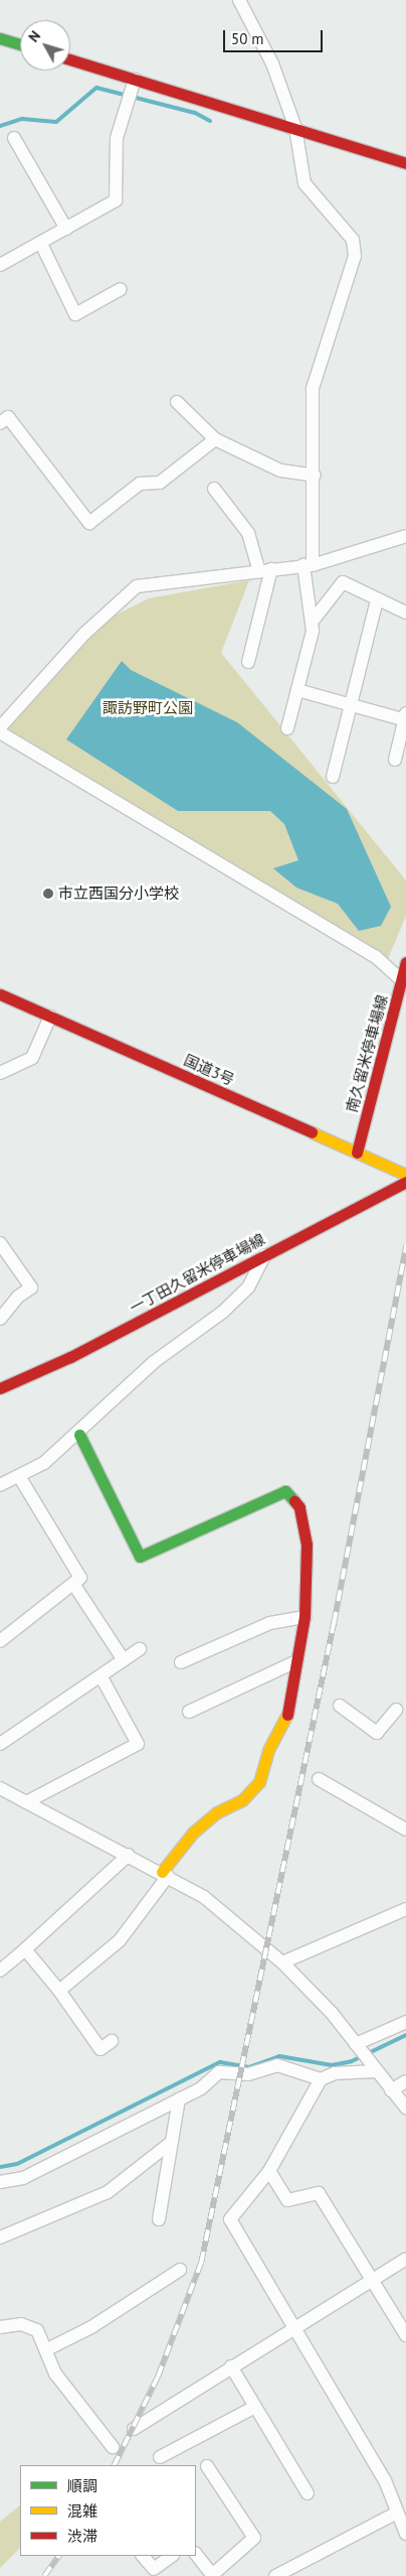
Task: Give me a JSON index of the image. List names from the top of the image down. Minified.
{"streets":{"main road":["南久留米停車場線","国道3号","一丁田久留米停車場線"]},"crossings":[["南久留米停車場線","国道3号"]],"parks":["諏訪野町公園"],"places":["市立西国分小学校"],"legend":["順調","混雑","渋滞"],"scale_bar":"50 m","north":"top left"}
